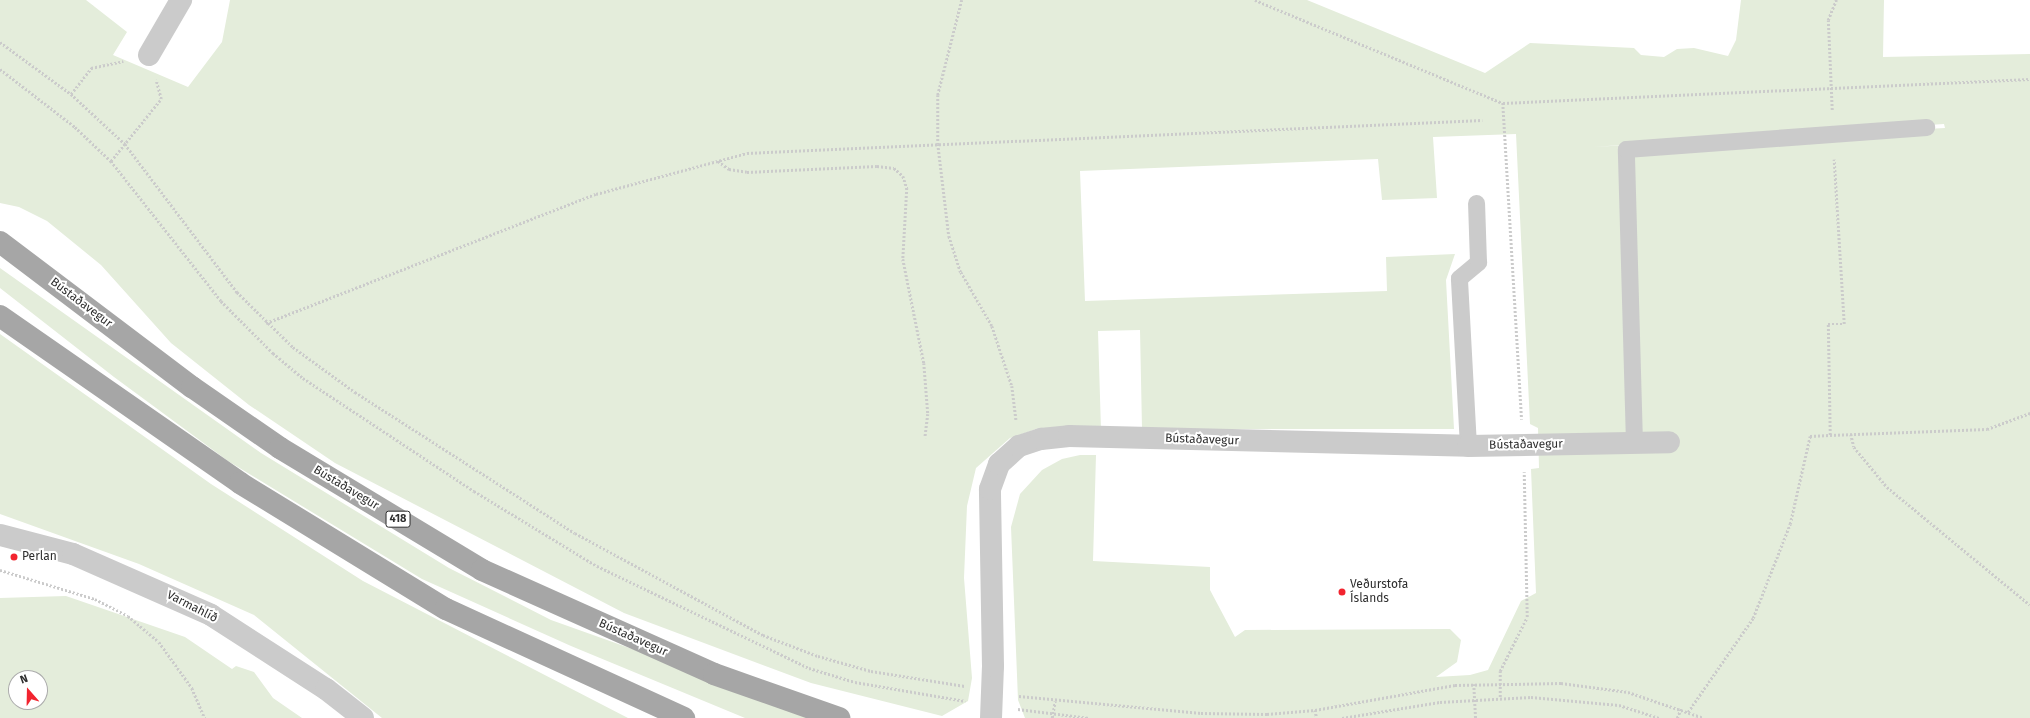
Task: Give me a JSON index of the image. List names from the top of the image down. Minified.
{"streets":{"main road":["Bústaðavegur","418"],"street":["Varmahlíð"]},"places":["Perlan","Veðurstofa Íslands"],"north":"top"}
